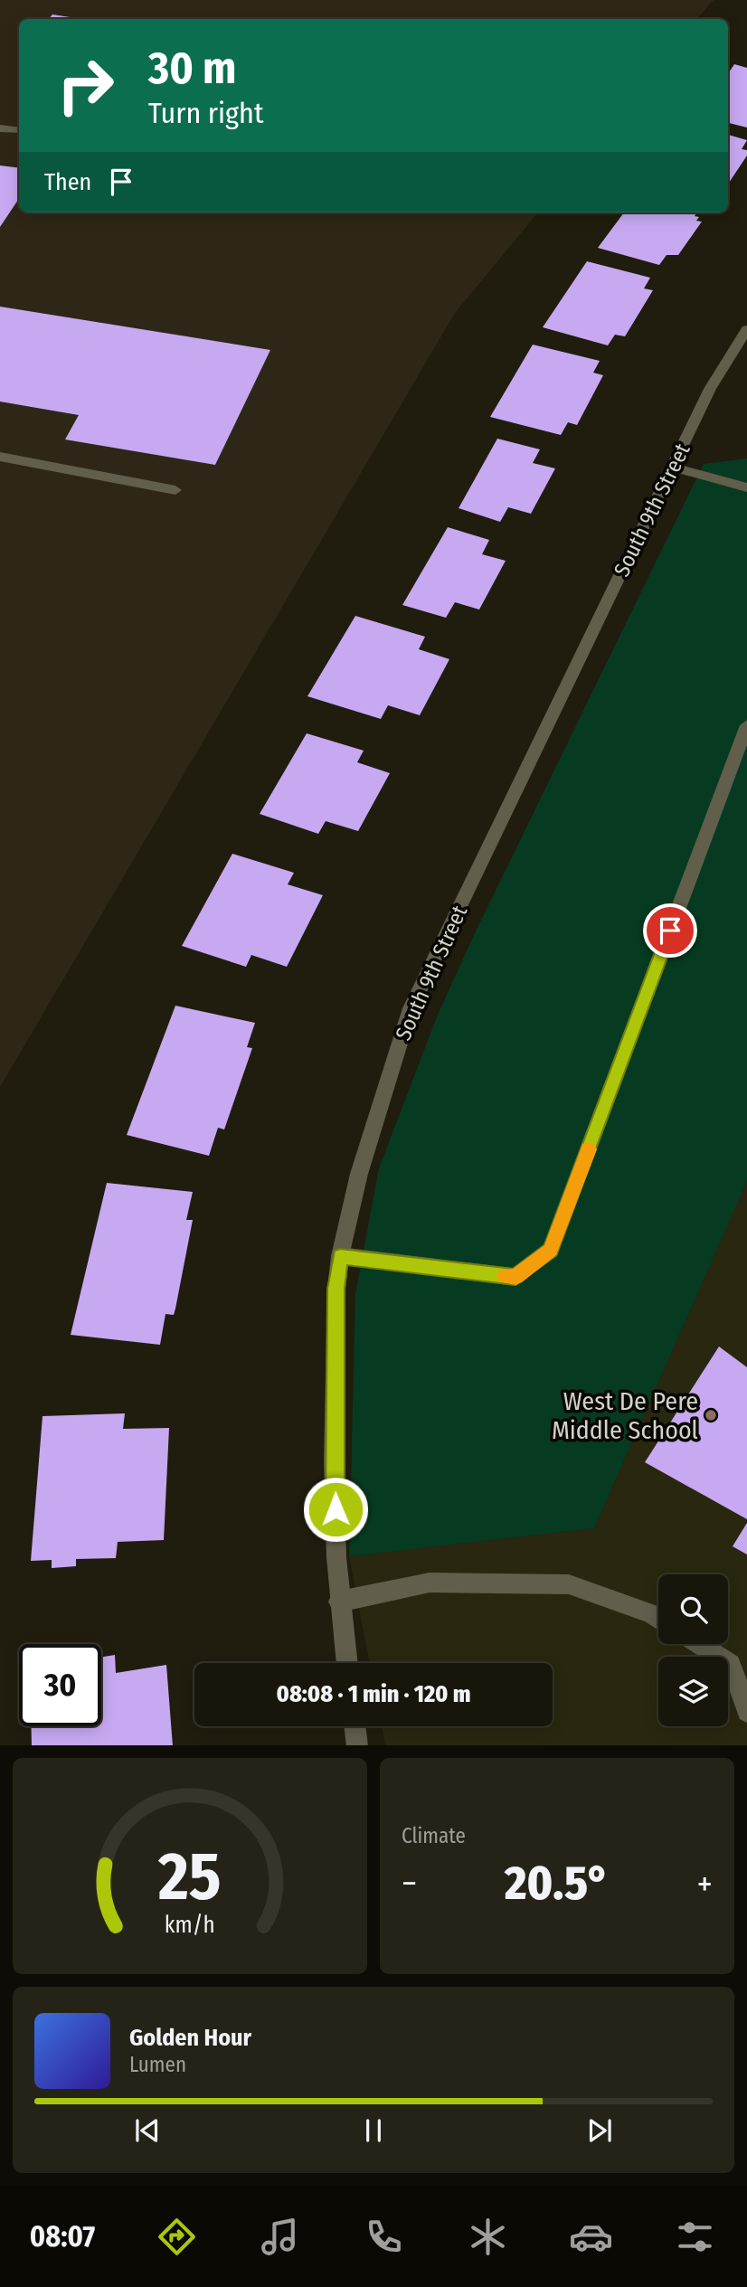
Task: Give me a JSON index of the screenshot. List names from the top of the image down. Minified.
{"streets":{"street":["South 9th Street"]},"places":["West De Pere Middle School"],"page":{"turn":["30 m","Turn right"],"then":"Then","limit":"30","trip":"08:08 · 1 min · 120 m","tile":"Climate","heat":["−","20.5°","+"],"song":["Golden Hour","Lumen"],"tabs":"08:07","gauge":["25","km/h"]}}
